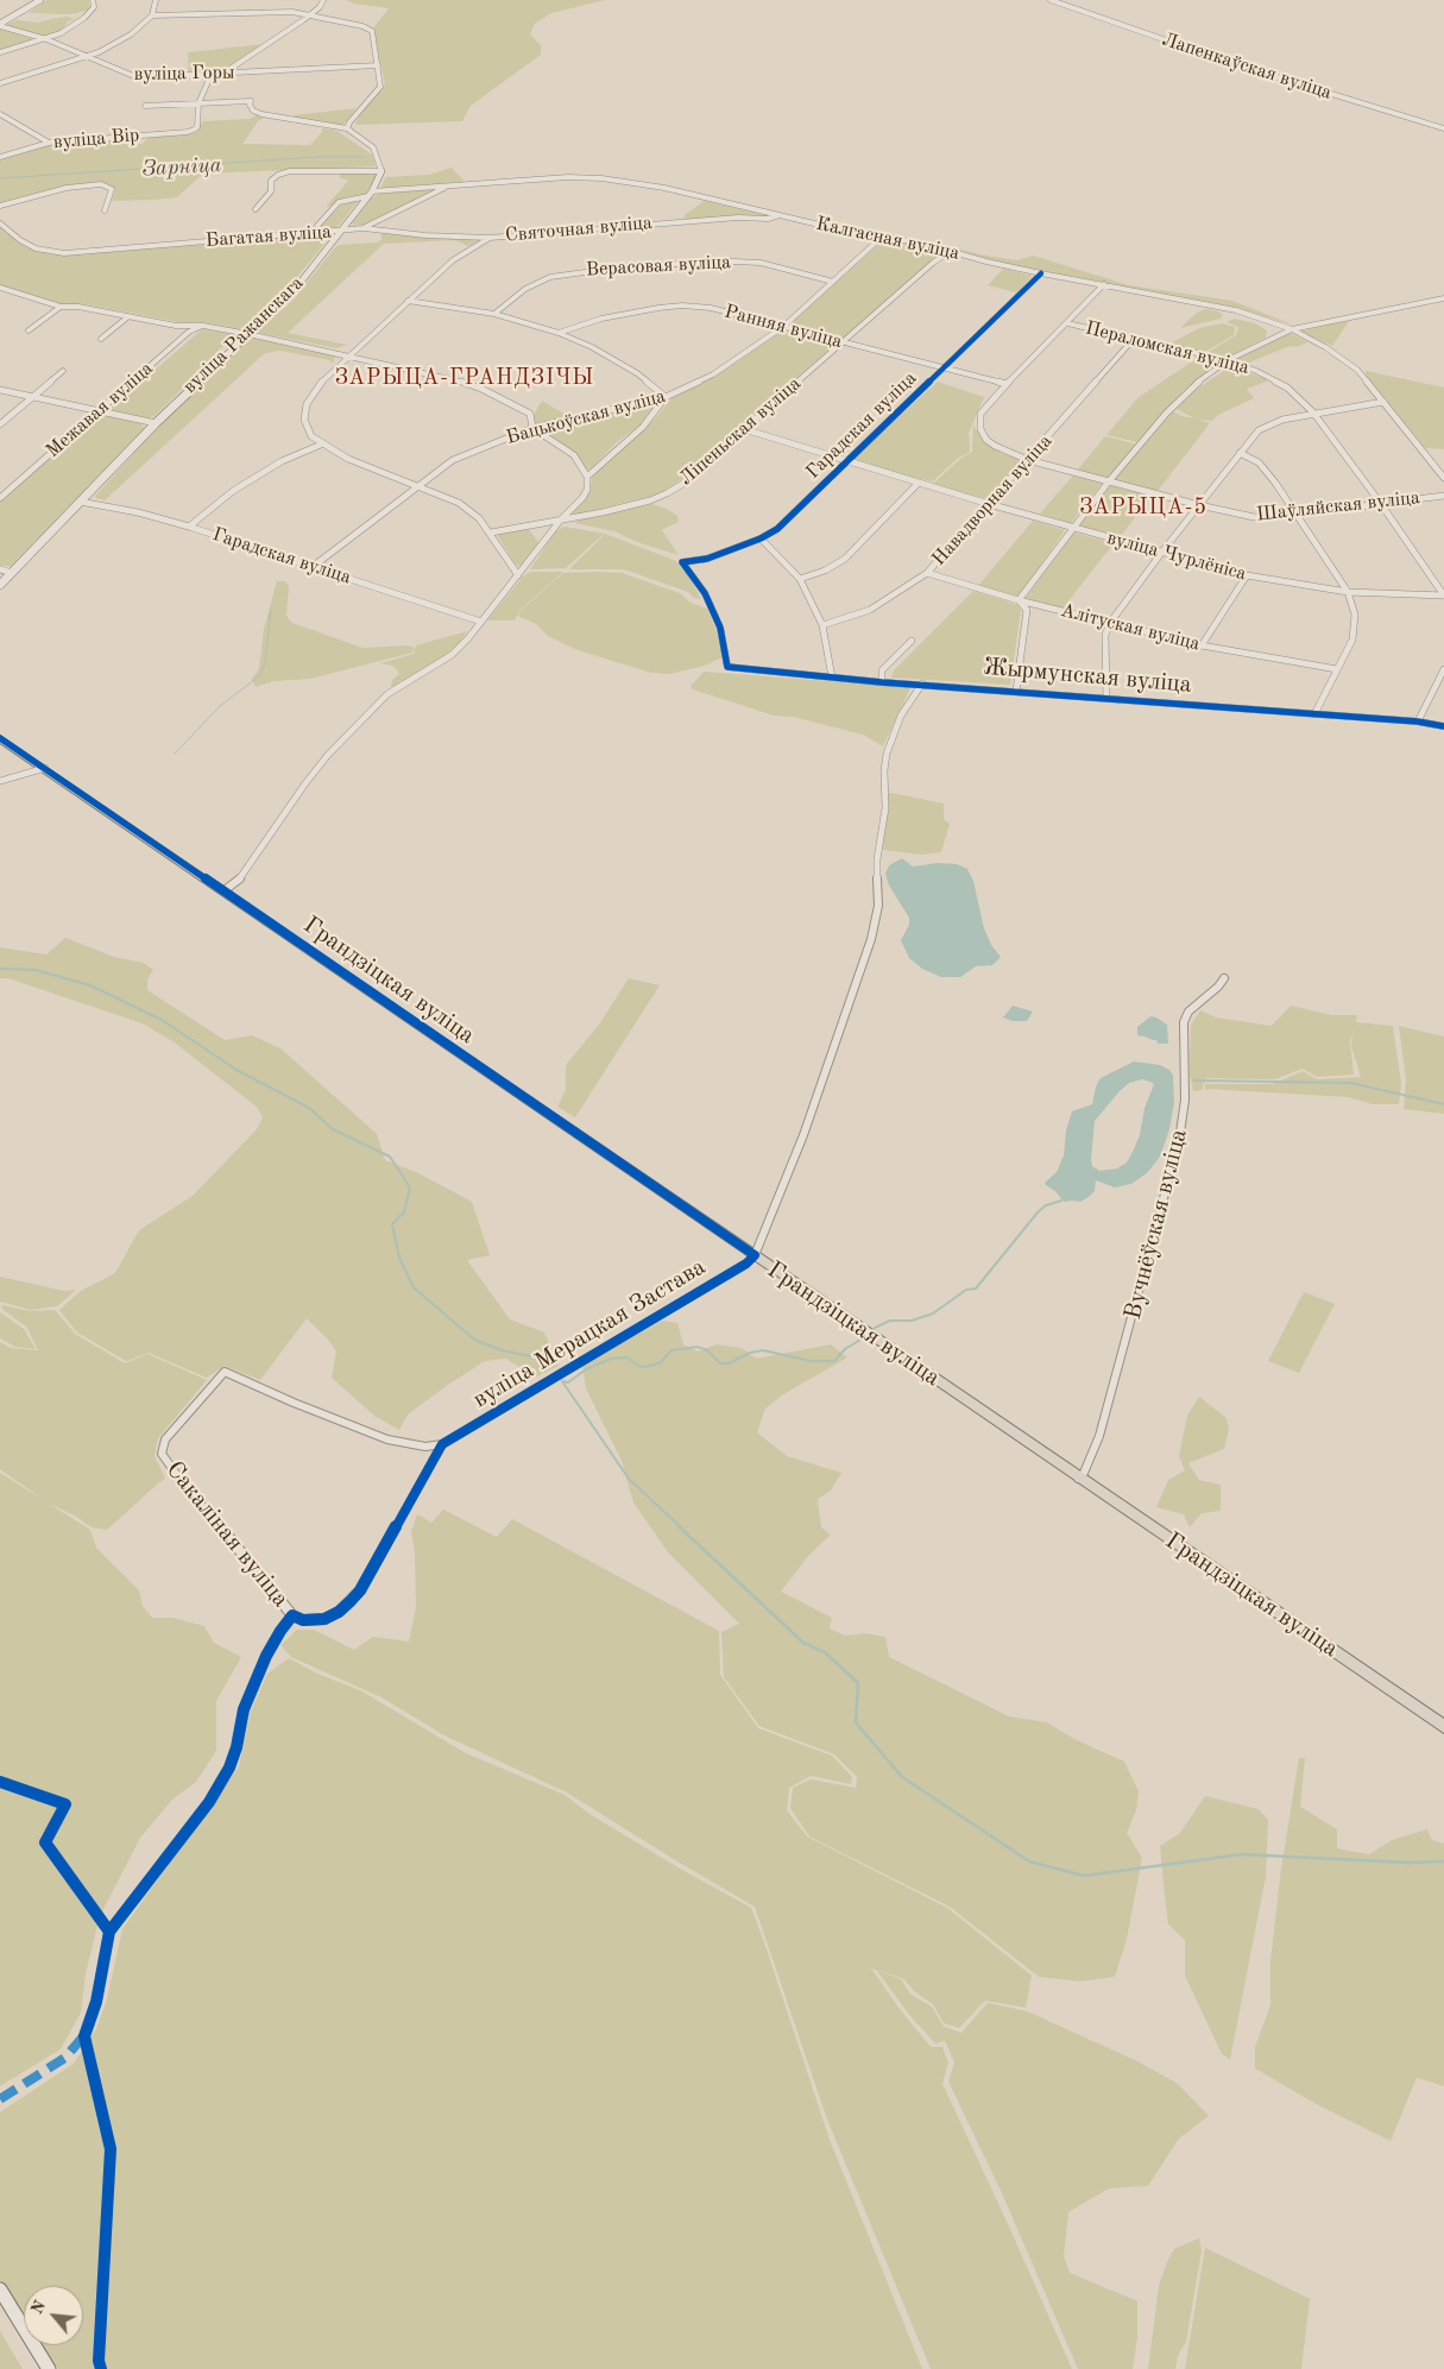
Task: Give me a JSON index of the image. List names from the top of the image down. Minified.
{"streets":{"main road":["Грандзіцкая вуліца"],"street":["Лапенкаўская вуліца","вуліца Горы","вуліца Вір","Святочная вуліца","Багатая вуліца","Калгасная вуліца","Верасовая вуліца","Ранняя вуліца","вуліца Ражанскага","Пераломская вуліца","Межавая вуліца","Бацькоўская вуліца","Гарадская вуліца","Ліпеньская вуліца","Навадворная вуліца","Шаўляйская вуліца","вуліца Чурлёніса","Алітуская вуліца","Жырмунская вуліца","Вучнёўская вуліца","вуліца Мерацкая Застава","Сакаліная вуліца"]},"crossings":[["Святочная вуліца","Багатая вуліца"],["Святочная вуліца","Калгасная вуліца"],["Святочная вуліца","Бацькоўская вуліца"],["Святочная вуліца","Ліпеньская вуліца"],["Багатая вуліца","вуліца Ражанскага"],["Калгасная вуліца","вуліца Ражанскага"],["Калгасная вуліца","Бацькоўская вуліца"],["Калгасная вуліца","Гарадская вуліца"],["Калгасная вуліца","Ліпеньская вуліца"],["Калгасная вуліца","Шаўляйская вуліца"],["Верасовая вуліца","Бацькоўская вуліца"],["Ранняя вуліца","Бацькоўская вуліца"],["Ранняя вуліца","Гарадская вуліца"],["Ранняя вуліца","Ліпеньская вуліца"],["Ранняя вуліца","Шаўляйская вуліца"],["вуліца Ражанскага","Гарадская вуліца"],["Пераломская вуліца","Навадворная вуліца"],["Пераломская вуліца","Шаўляйская вуліца"],["Пераломская вуліца","вуліца Чурлёніса"],["Бацькоўская вуліца","Гарадская вуліца"],["Гарадская вуліца","вуліца Чурлёніса"],["Гарадская вуліца","Жырмунская вуліца"],["Ліпеньская вуліца","вуліца Чурлёніса"],["Навадворная вуліца","Шаўляйская вуліца"],["Навадворная вуліца","вуліца Чурлёніса"],["Навадворная вуліца","Алітуская вуліца"],["Грандзіцкая вуліца","Вучнёўская вуліца"],["Грандзіцкая вуліца","вуліца Мерацкая Застава"],["вуліца Мерацкая Застава","Сакаліная вуліца"]],"districts":["ЗАРЫЦА-ГРАНДЗІЧЫ","ЗАРЫЦА-5"],"water":["Зарніца"],"north":"top left"}
